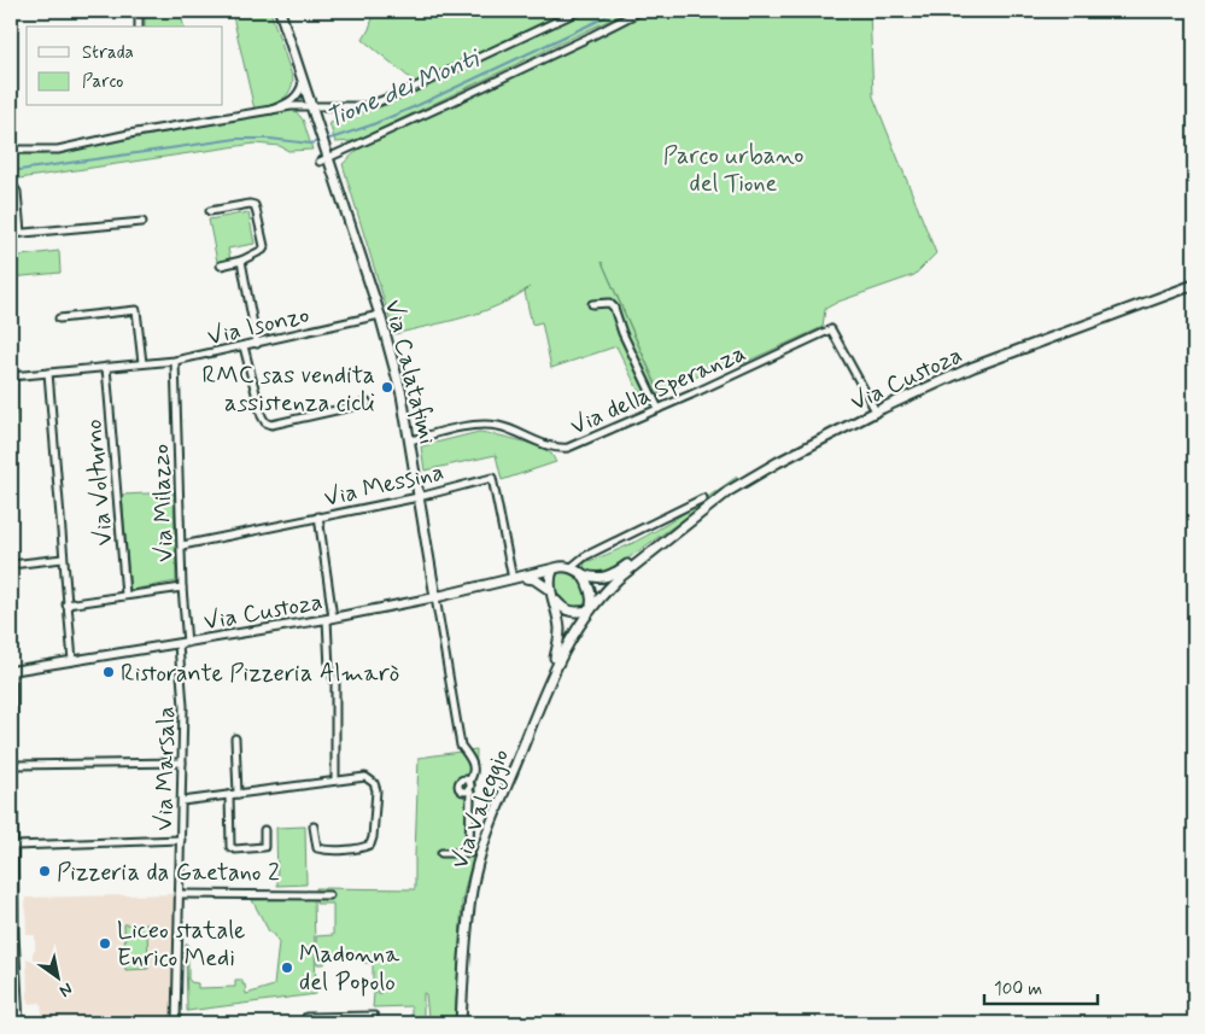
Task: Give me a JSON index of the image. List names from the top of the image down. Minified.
{"streets":{"main road":["Via Calatafimi","Via Custoza","Via Valeggio"],"street":["Via Isonzo","Via della Speranza","Via Volturno","Via Messina","Via Milazzo","Via Marsala"]},"crossings":[["Via Isonzo","Via Calatafimi"],["Via Isonzo","Via Volturno"],["Via Isonzo","Via Milazzo"],["Via Calatafimi","Via Custoza"],["Via Calatafimi","Via della Speranza"],["Via Calatafimi","Via Messina"],["Via Custoza","Via Messina"],["Via Custoza","Via Milazzo"],["Via Custoza","Via Marsala"],["Via Custoza","Via Valeggio"],["Via Messina","Via Milazzo"],["Via Milazzo","Via Marsala"]],"water":["Tione dei Monti"],"parks":["Parco urbano del Tione"],"places":["RMC sas vendita assistenza cicli","Ristorante Pizzeria Almarò","Pizzeria da Gaetano 2","Liceo statale Enrico Medi","Madonna del Popolo"],"legend":["Strada","Parco"],"scale_bar":"100 m","north":"bottom right"}
